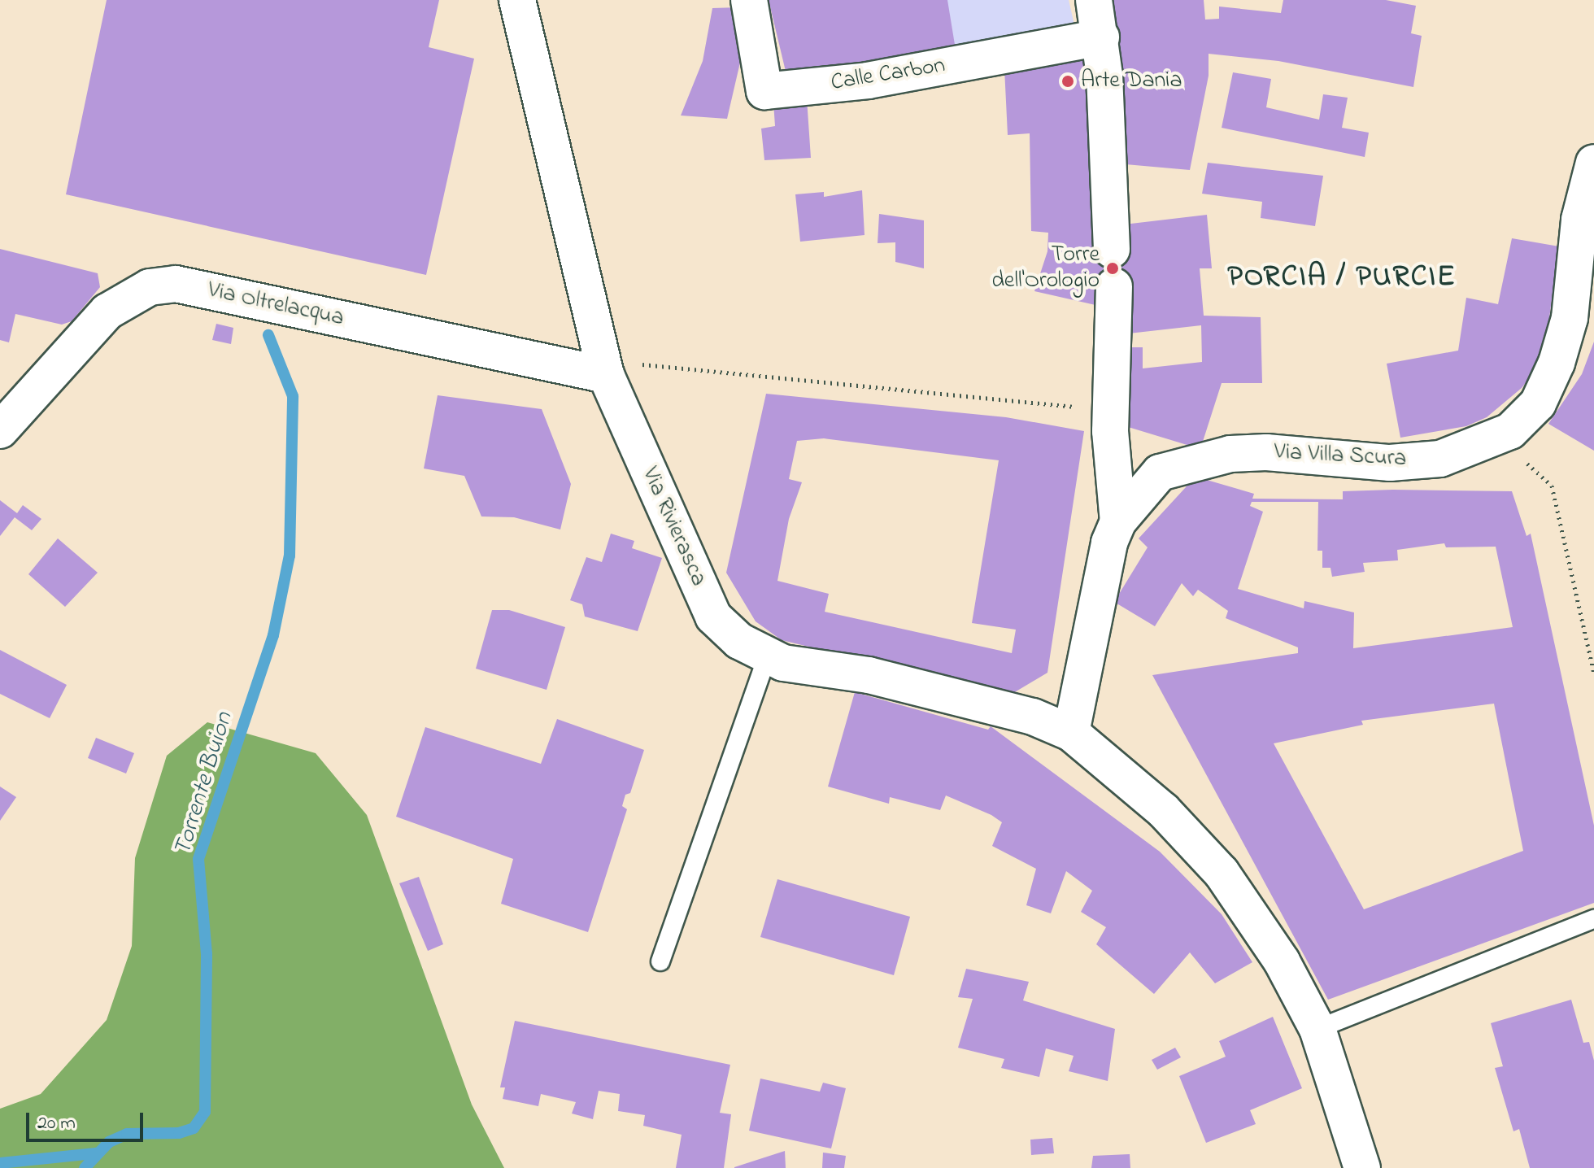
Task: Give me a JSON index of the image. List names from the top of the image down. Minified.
{"streets":{"street":["Calle Carbon","Via Oltrelacqua","Via Villa Scura","Via Rivierasca"]},"crossings":[["Via Oltrelacqua","Via Rivierasca"],["Via Villa Scura","Via Rivierasca"]],"districts":["PORCIA / PURCIE"],"water":["Torrente Buion"],"places":["Arte Dania","Torre dell'Orologio"],"scale_bar":"20 m"}
